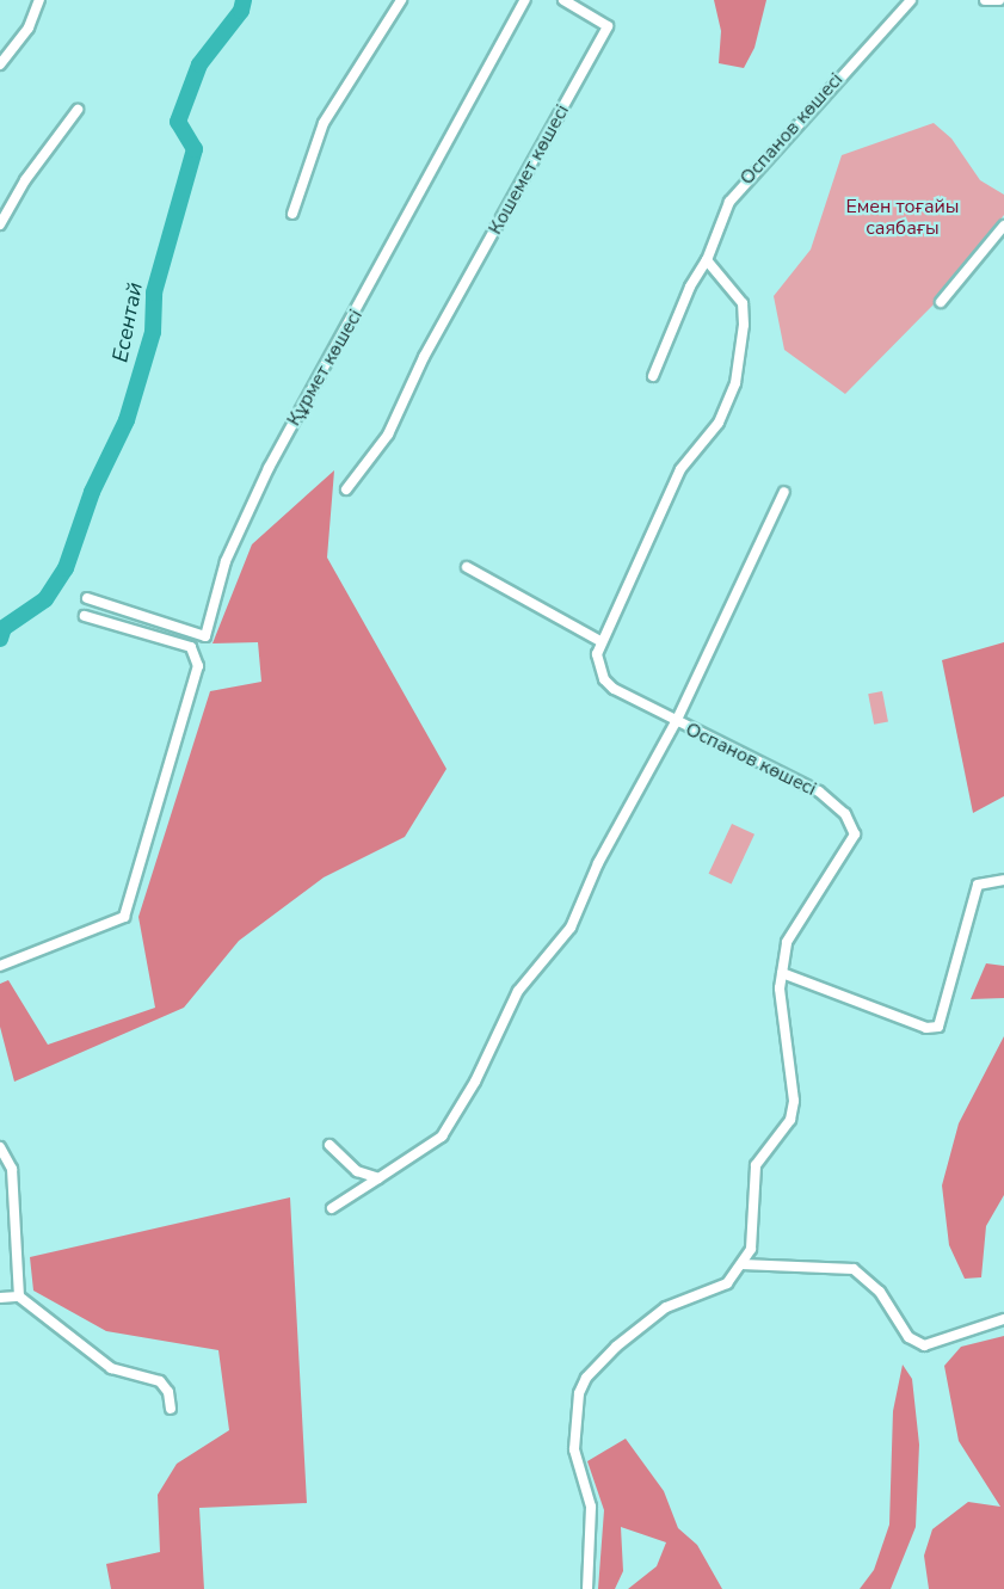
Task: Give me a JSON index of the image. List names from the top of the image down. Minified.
{"streets":{"street":["Оспанов көшесі","Кошемет көшесі","Құрмет көшесі"]},"water":["Есентай"],"parks":["Емен тоғайы саябағы"]}
